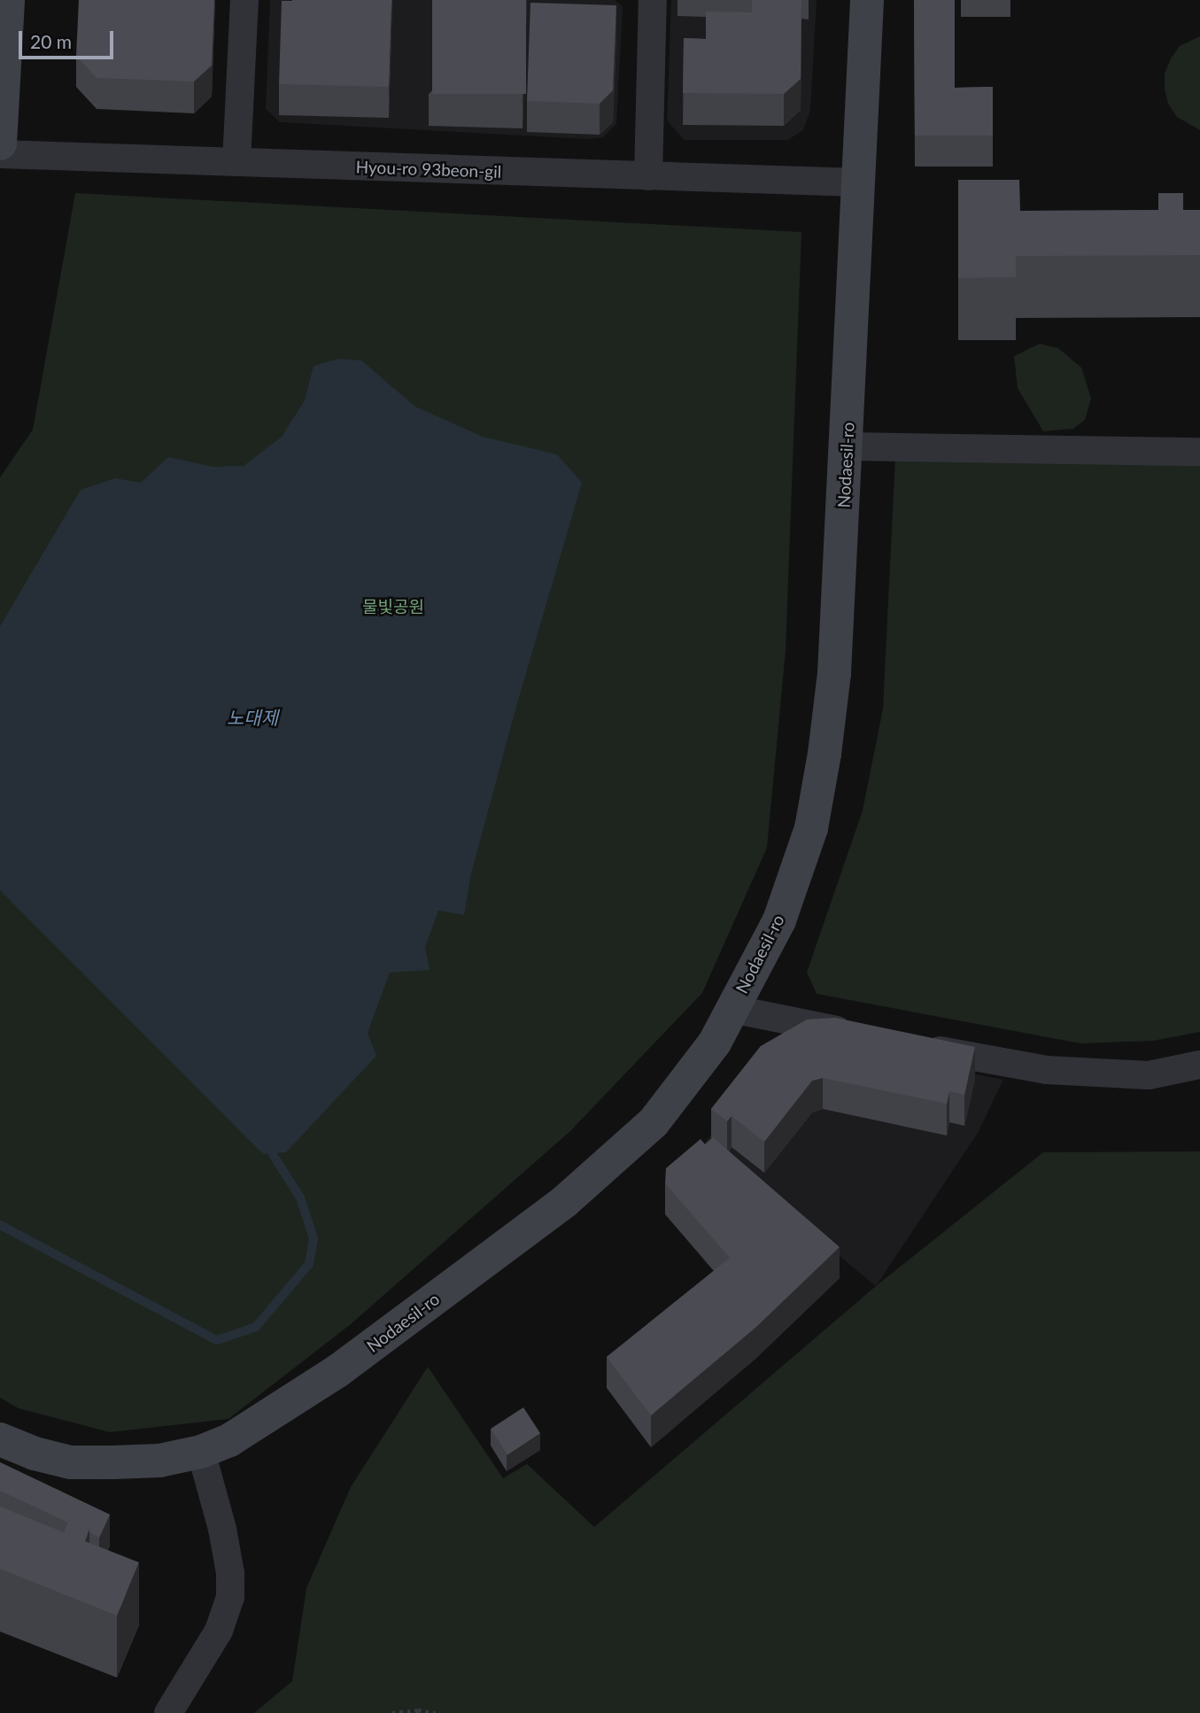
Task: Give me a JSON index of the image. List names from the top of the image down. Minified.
{"streets":{"main road":["Nodaesil-ro"],"street":["Hyou-ro 93beon-gil"]},"crossings":[["Hyou-ro 93beon-gil","Nodaesil-ro"]],"water":["노대제"],"parks":["물빛공원"],"scale_bar":"20 m"}
